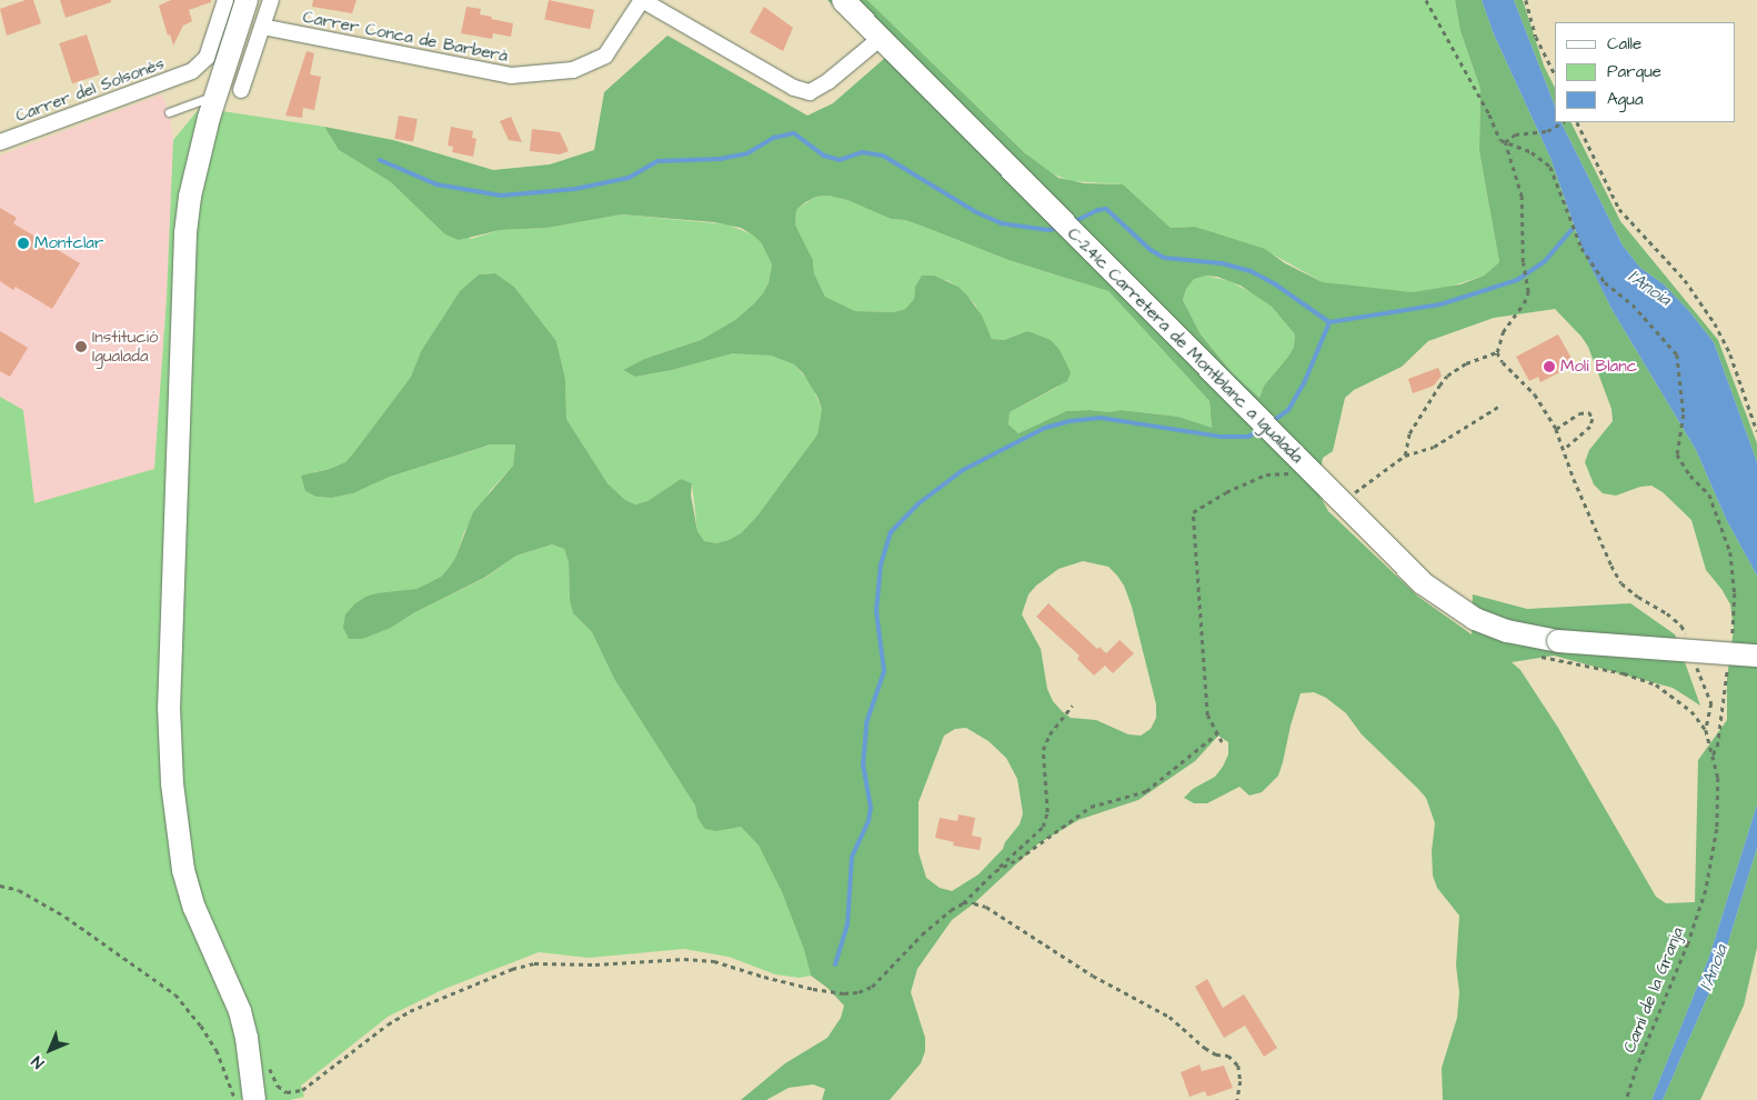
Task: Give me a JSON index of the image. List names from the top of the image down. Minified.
{"streets":{"main road":["C-241c Carretera de Montblanc a Igualada"],"street":["Carrer Conca de Barberà","Carrer del Solsonès"],"path":["Camí de la Granja"]},"water":["l'Anoia"],"places":["Montclar","Institució Igualada","Molí Blanc"],"legend":["Calle","Parque","Agua"],"north":"bottom left"}
